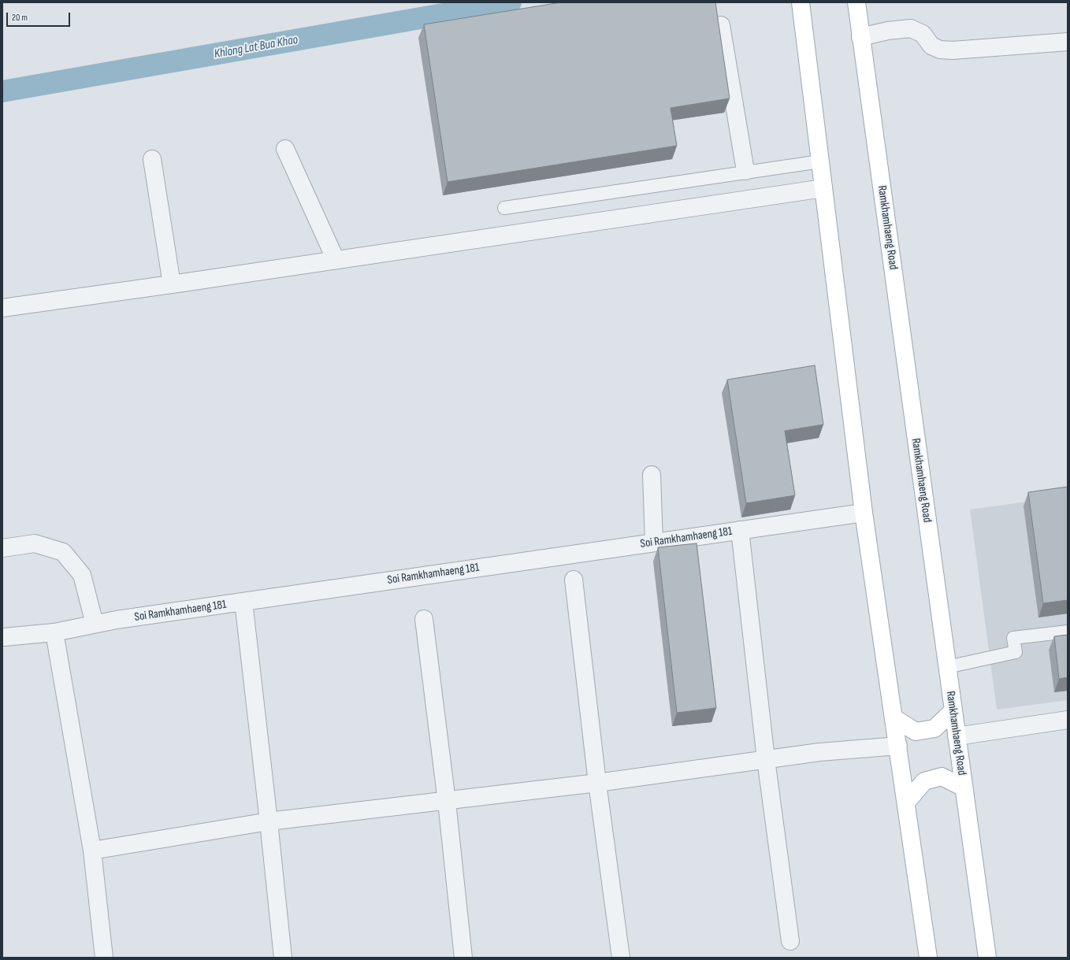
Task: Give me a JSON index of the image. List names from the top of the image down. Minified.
{"streets":{"main road":["Ramkhamhaeng Road"],"street":["Soi Ramkhamhaeng 181"]},"water":["Khlong Lat Bua Khao"],"scale_bar":"20 m"}
